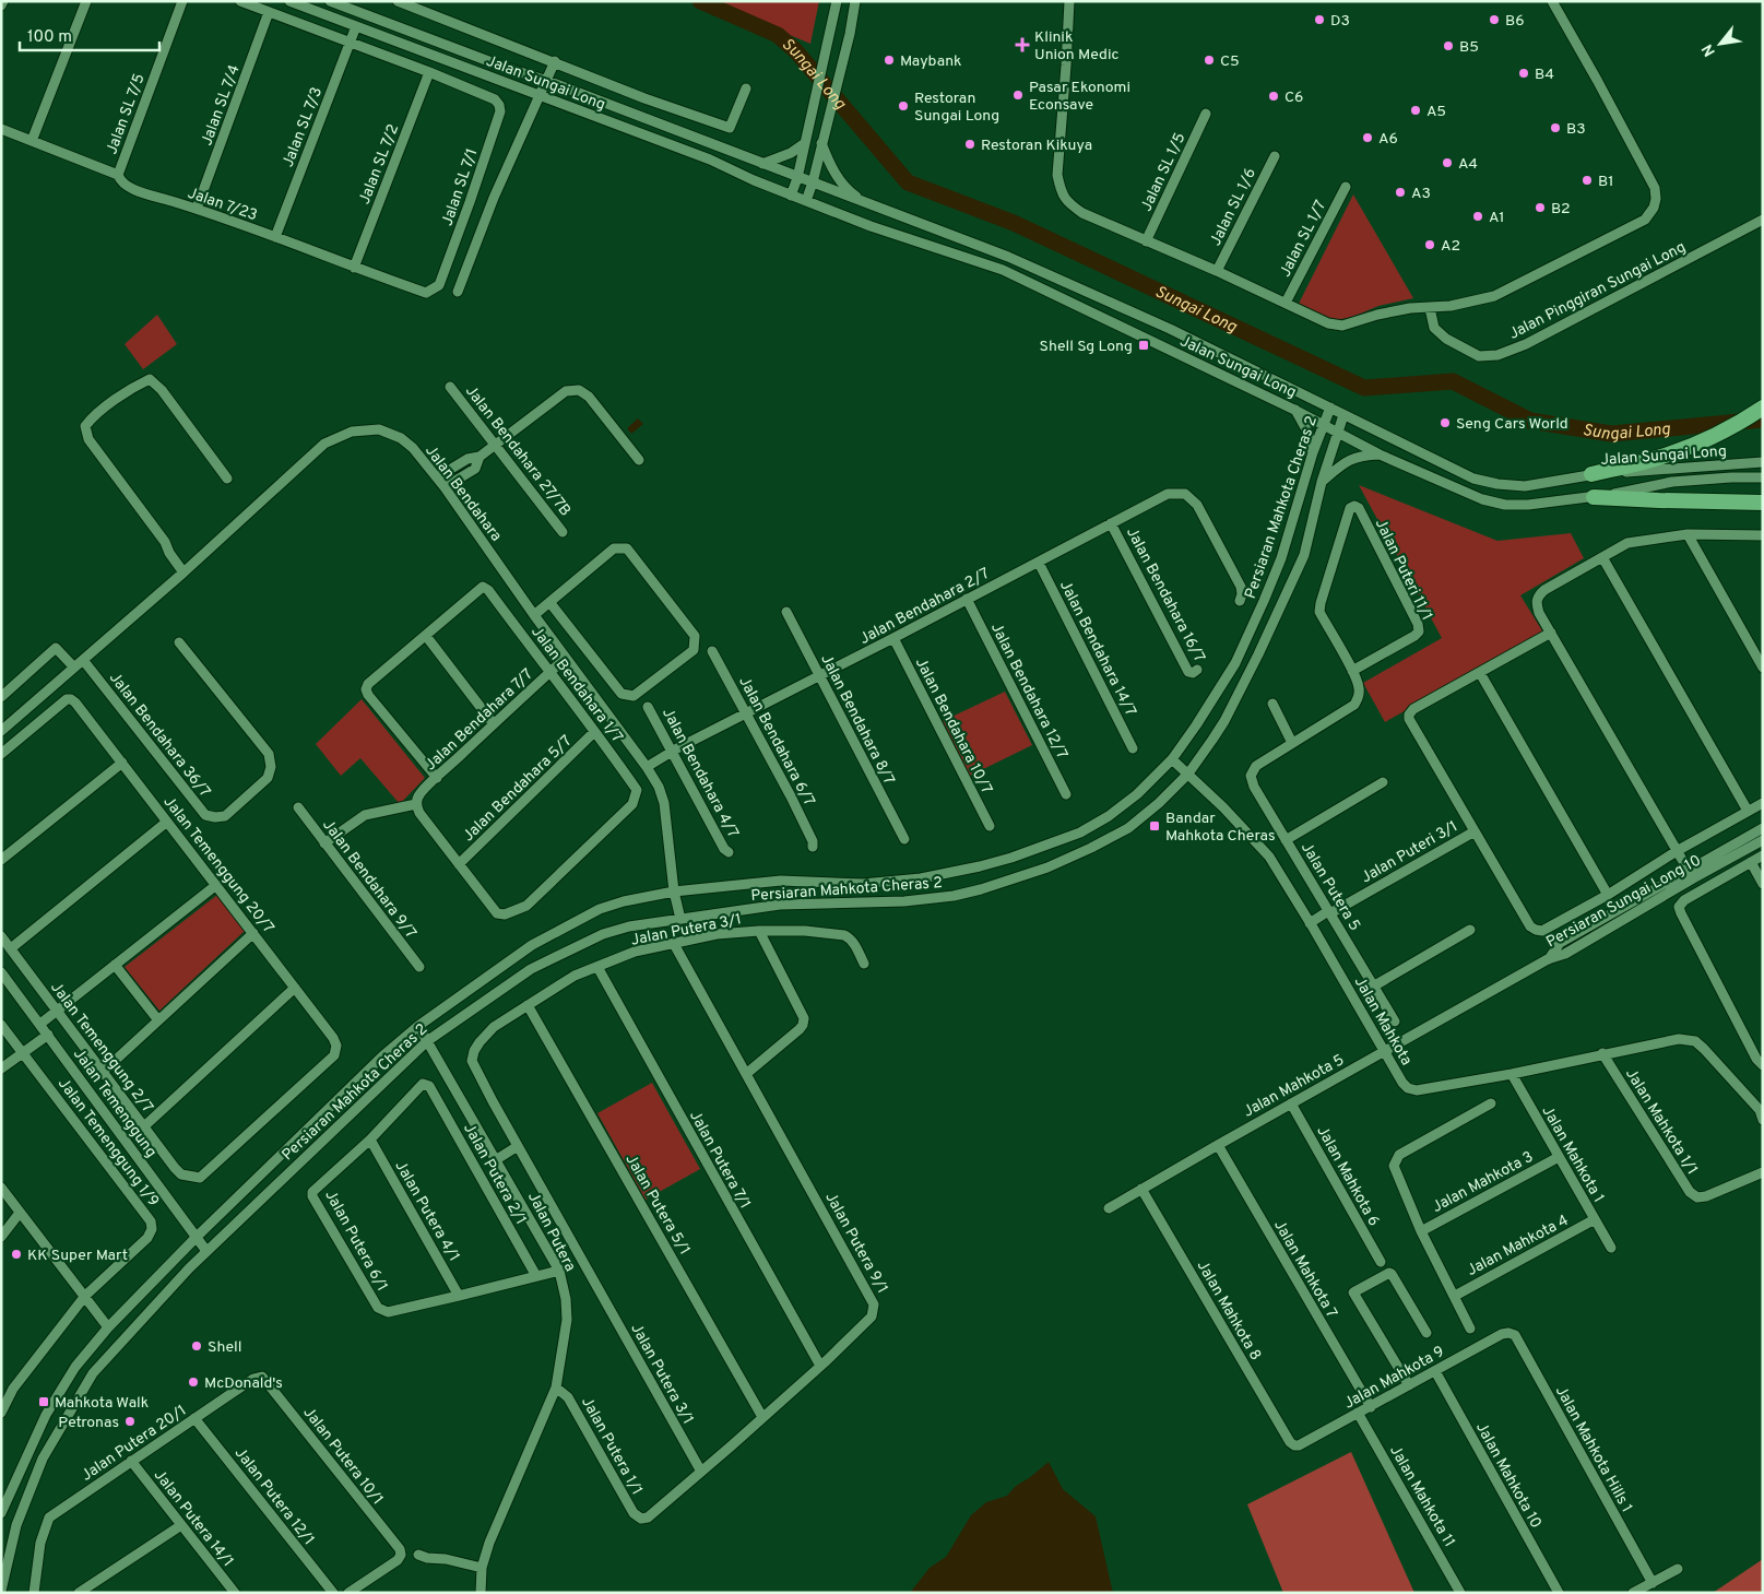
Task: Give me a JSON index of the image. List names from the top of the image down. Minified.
{"streets":{"street":["Jalan Sungai Long","Jalan SL 7/4","Jalan SL 7/5","Jalan SL 7/3","Jalan SL 7/2","Jalan SL 1/5","Jalan SL 7/1","Jalan 7/23","Jalan SL 1/6","Jalan SL 1/7","Jalan Pinggiran Sungai Long","Jalan Bendahara 27/7B","Jalan Bendahara","Persiaran Mahkota Cheras 2","Jalan Puteri 11/1","Jalan Bendahara 16/7","Jalan Bendahara 2/7","Jalan Bendahara 14/7","Jalan Bendahara 1/7","Jalan Bendahara 12/7","Jalan Bendahara 7/7","Jalan Bendahara 8/7","Jalan Bendahara 10/7","Jalan Bendahara 36/7","Jalan Bendahara 6/7","Jalan Bendahara 4/7","Jalan Bendahara 5/7","Jalan Puteri 3/1","Jalan Temenggung 20/7","Jalan Bendahara 9/7","Jalan Putera 5","Persiaran Sungai Long 10","Jalan Putera 3/1","Jalan Mahkota","Jalan Temenggung 2/7","Jalan Mahkota 5","Jalan Temenggung","Jalan Mahkota 1/1","Jalan Temenggung 1/9","Jalan Mahkota 1","Jalan Putera 7/1","Jalan Putera 2/1","Jalan Mahkota 6","Jalan Mahkota 3","Jalan Putera 5/1","Jalan Putera 4/1","Jalan Putera","Jalan Putera 6/1","Jalan Putera 9/1","Jalan Mahkota 4","Jalan Mahkota 7","Jalan Mahkota 8","Jalan Mahkota 9","Jalan Putera 20/1","Jalan Putera 1/1","Jalan Mahkota Hills 1","Jalan Putera 10/1","Jalan Mahkota 10","Jalan Putera 12/1","Jalan Mahkota 11","Jalan Putera 14/1"]},"crossings":[["Jalan Sungai Long","Jalan SL 7/3"],["Jalan Sungai Long","Persiaran Mahkota Cheras 2"],["Jalan SL 7/4","Jalan 7/23"],["Jalan SL 7/5","Jalan 7/23"],["Jalan SL 7/3","Jalan 7/23"],["Jalan SL 7/2","Jalan SL 7/1"],["Jalan SL 7/2","Jalan 7/23"],["Jalan SL 7/1","Jalan 7/23"],["Jalan Bendahara","Persiaran Mahkota Cheras 2"],["Jalan Bendahara","Jalan Bendahara 2/7"],["Jalan Bendahara","Jalan Bendahara 7/7"],["Jalan Bendahara","Jalan Bendahara 36/7"],["Persiaran Mahkota Cheras 2","Jalan Mahkota"],["Persiaran Mahkota Cheras 2","Jalan Temenggung"],["Persiaran Mahkota Cheras 2","Jalan Putera"],["Jalan Bendahara 16/7","Jalan Bendahara 2/7"],["Jalan Bendahara 2/7","Jalan Bendahara 14/7"],["Jalan Bendahara 2/7","Jalan Bendahara 12/7"],["Jalan Bendahara 2/7","Jalan Bendahara 8/7"],["Jalan Bendahara 2/7","Jalan Bendahara 10/7"],["Jalan Bendahara 2/7","Jalan Bendahara 6/7"],["Jalan Bendahara 2/7","Jalan Bendahara 4/7"],["Jalan Bendahara 1/7","Jalan Bendahara 7/7"],["Jalan Bendahara 1/7","Jalan Bendahara 5/7"],["Jalan Puteri 3/1","Jalan Putera 5"],["Jalan Puteri 3/1","Jalan Mahkota"],["Jalan Temenggung 20/7","Jalan Temenggung 2/7"],["Persiaran Sungai Long 10","Jalan Mahkota"],["Persiaran Sungai Long 10","Jalan Mahkota 5"],["Jalan Putera 3/1","Jalan Putera 7/1"],["Jalan Putera 3/1","Jalan Putera 5/1"],["Jalan Putera 3/1","Jalan Putera 9/1"],["Jalan Mahkota","Jalan Mahkota 5"],["Jalan Mahkota","Jalan Mahkota 1/1"],["Jalan Mahkota","Jalan Mahkota 1"],["Jalan Mahkota 5","Jalan Mahkota 6"],["Jalan Mahkota 5","Jalan Mahkota 7"],["Jalan Mahkota 1","Jalan Mahkota 3"],["Jalan Mahkota 1","Jalan Mahkota 4"],["Jalan Putera 7/1","Jalan Putera 9/1"],["Jalan Putera 2/1","Jalan Putera 6/1"],["Jalan Putera 5/1","Jalan Putera 9/1"],["Jalan Putera 4/1","Jalan Putera 6/1"],["Jalan Putera","Jalan Putera 6/1"],["Jalan Putera","Jalan Putera 1/1"],["Jalan Putera 9/1","Jalan Putera 1/1"],["Jalan Mahkota 7","Jalan Mahkota 9"],["Jalan Mahkota 8","Jalan Mahkota 9"],["Jalan Mahkota 9","Jalan Mahkota Hills 1"],["Jalan Mahkota 9","Jalan Mahkota 10"],["Jalan Mahkota 9","Jalan Mahkota 11"],["Jalan Putera 20/1","Jalan Putera 10/1"],["Jalan Putera 20/1","Jalan Putera 12/1"],["Jalan Putera 20/1","Jalan Putera 14/1"]],"water":["Sungai Long"],"places":{"other":["D3","B6","B5","Maybank","C5","B4","Pasar Ekonomi Econsave","C6","Restoran Sungai Long","A5","B3","A6","Restoran Kikuya","A4","B1","A3","B2","A1","A2","Seng Cars World","KK Super Mart","Shell","McDonald's","Petronas"],"health":["Klinik Union Medic"],"transit":["Shell Sg Long","Bandar Mahkota Cheras","Mahkota Walk"]},"scale_bar":"100 m","north":"bottom left"}
